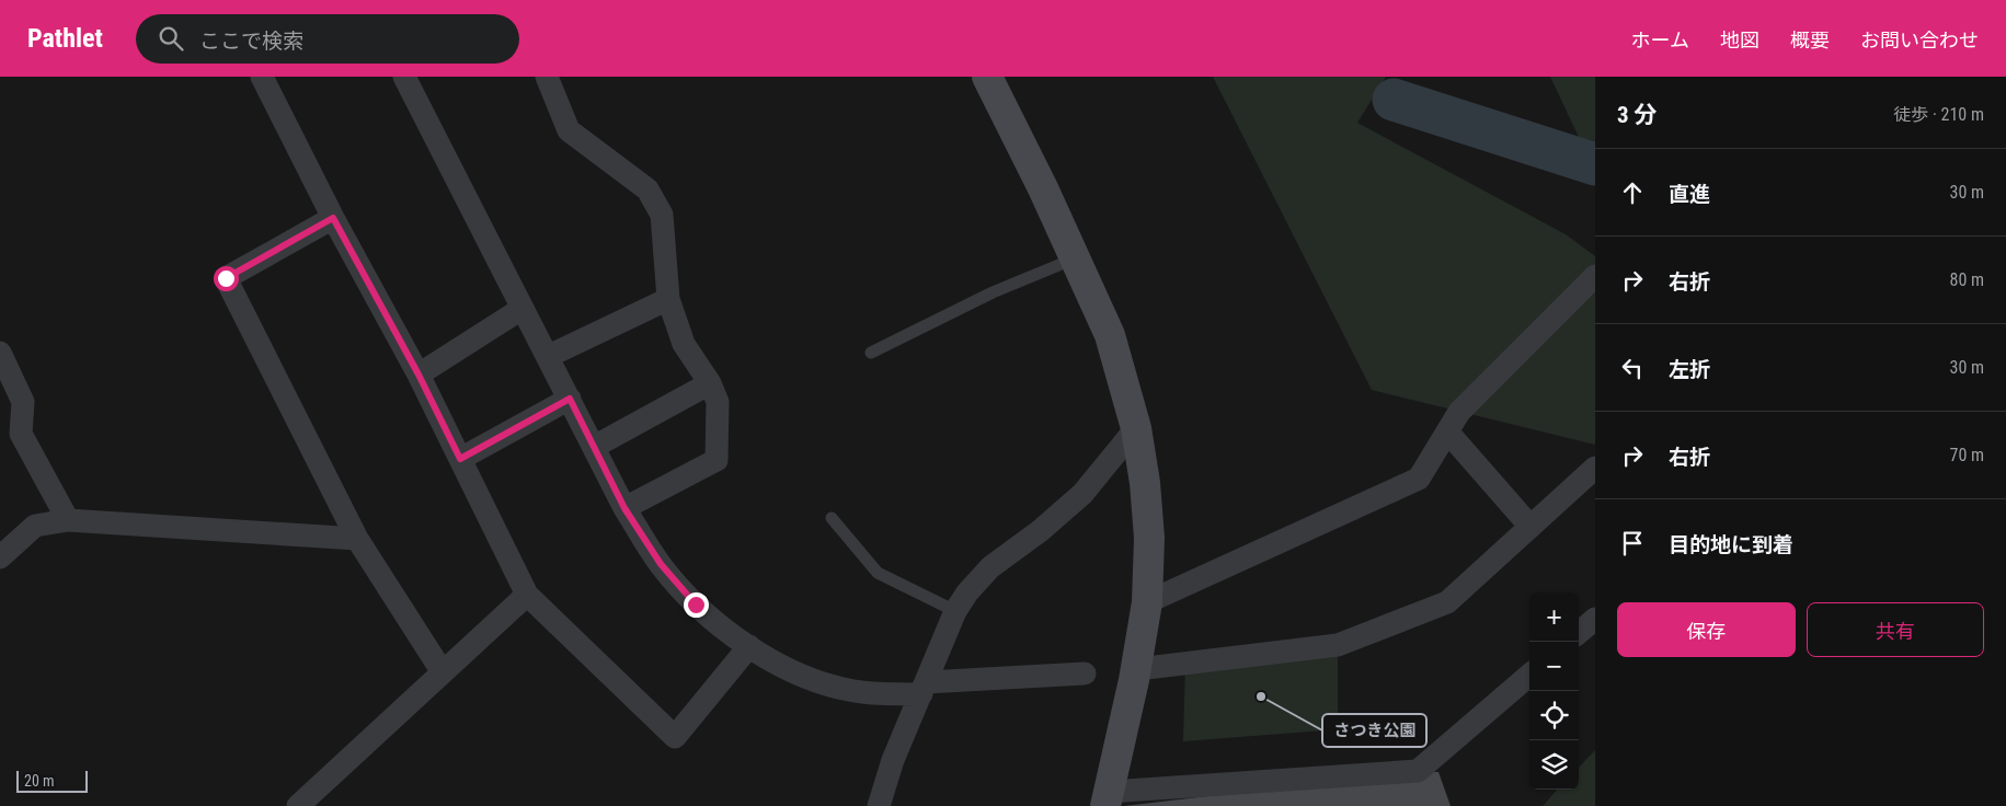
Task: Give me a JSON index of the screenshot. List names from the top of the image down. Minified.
{"places":["さつき公園"],"scale_bar":"20 m","page":{"header":"Pathlet","search":"ここで検索","nav":["ホーム","地図","概要","お問い合わせ"],"heading":["3 分","徒歩 · 210 m"],"list":[["直進","30 m"],["右折","80 m"],["左折","30 m"],["右折","70 m"],"目的地に到着"],"buttons":["保存","共有"],"map_buttons":["+","−"],"scale":"20 m"}}
